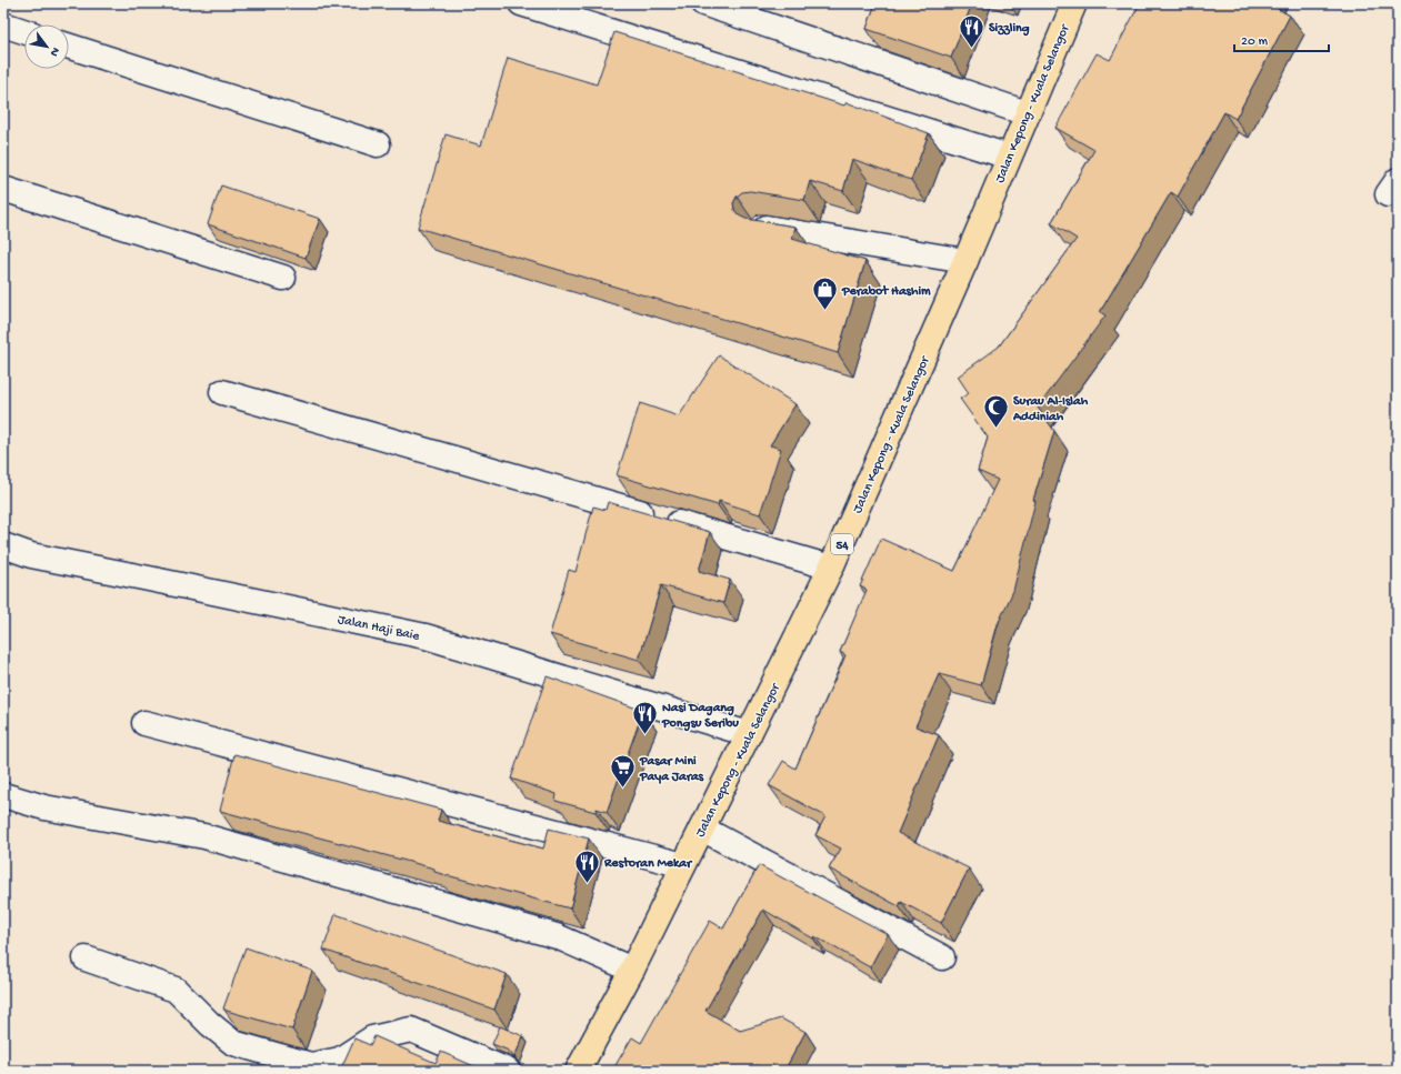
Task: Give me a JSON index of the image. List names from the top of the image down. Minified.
{"streets":{"highway":["Jalan Kepong - Kuala Selangor","54"],"street":["Jalan Haji Baie"]},"crossings":[["Jalan Kepong - Kuala Selangor","Jalan Haji Baie"]],"places":{"restaurant":["Sizzling","Nasi Dagang Pongsu Seribu","Restoran Mekar"],"shop":["Perabot Hashim"],"mosque":["Surau Al-Islah Addiniah"],"supermarket":["Pasar Mini Paya Jaras"]},"scale_bar":"20 m","north":"bottom right"}
